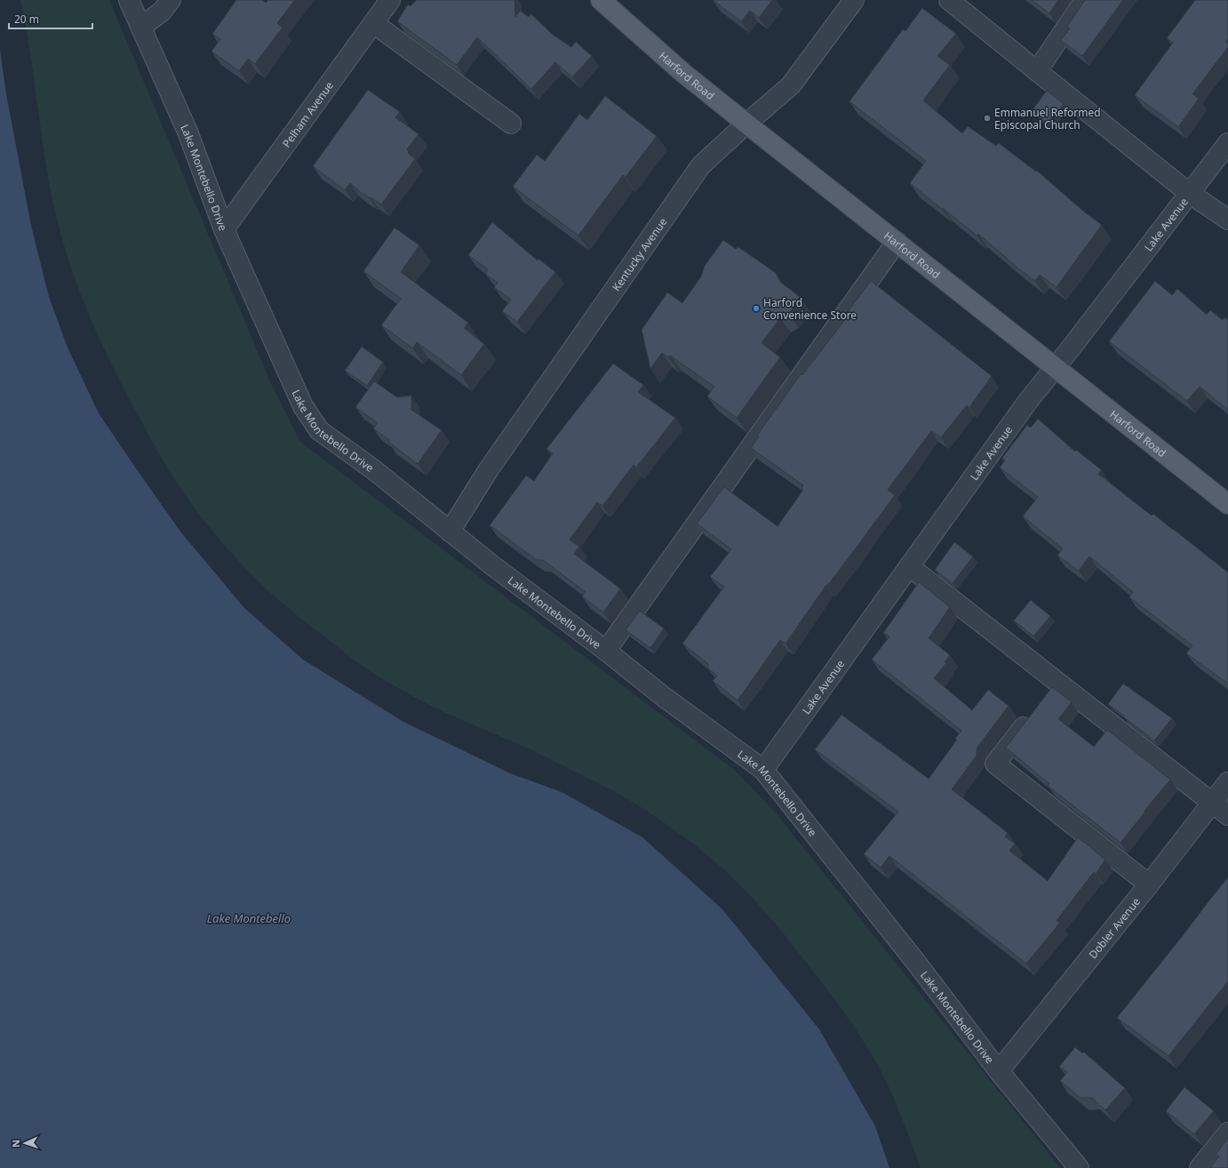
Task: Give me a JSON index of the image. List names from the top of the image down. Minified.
{"streets":{"main road":["Harford Road"],"street":["Pelham Avenue","Lake Montebello Drive","Lake Avenue","Kentucky Avenue","Dobler Avenue"]},"crossings":[["Harford Road","Lake Avenue"],["Harford Road","Kentucky Avenue"],["Pelham Avenue","Lake Montebello Drive"],["Lake Montebello Drive","Lake Avenue"],["Lake Montebello Drive","Kentucky Avenue"],["Lake Montebello Drive","Dobler Avenue"]],"water":["Lake Montebello"],"places":["Emmanuel Reformed Episcopal Church","Harford Convenience Store"],"scale_bar":"20 m","north":"left"}
